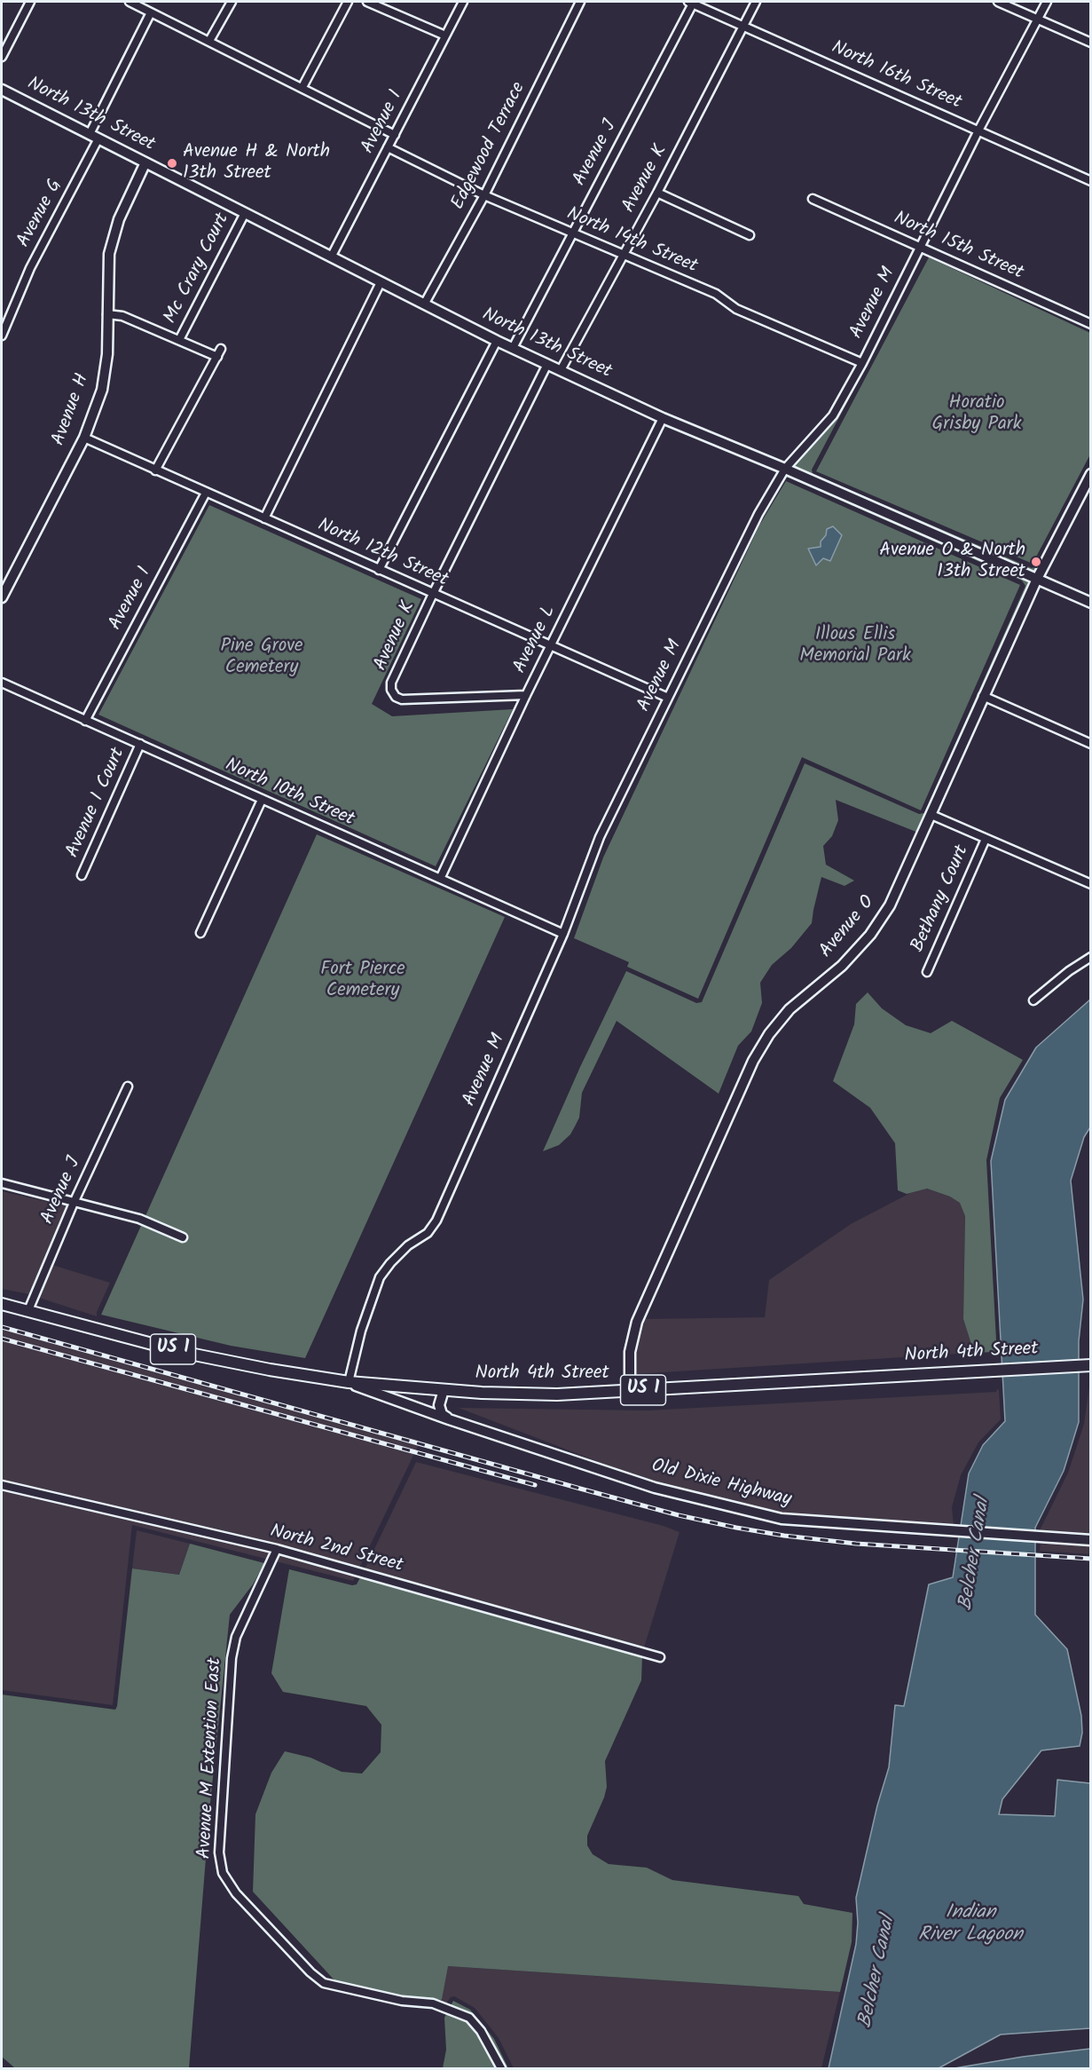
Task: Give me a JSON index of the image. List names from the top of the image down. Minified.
{"streets":{"main road":["US 1","North 4th Street"],"street":["North 16th Street","North 13th Street","Avenue I","Edgewood Terrace","Avenue J","Avenue K","Avenue G","North 14th Street","North 15th Street","Mc Crary Court","Avenue M","Avenue H","North 12th Street","Avenue L","North 10th Street","Avenue I Court","Bethany Court","Avenue O","Old Dixie Highway","North 2nd Street","Avenue M Extention East"]},"crossings":[["North 16th Street","Avenue J"],["North 16th Street","Avenue K"],["North 16th Street","Avenue M"],["North 13th Street","Avenue I"],["North 13th Street","Edgewood Terrace"],["North 13th Street","Avenue J"],["North 13th Street","Avenue K"],["North 13th Street","Avenue G"],["North 13th Street","Mc Crary Court"],["North 13th Street","Avenue M"],["North 13th Street","Avenue H"],["North 13th Street","Avenue L"],["North 13th Street","Avenue O"],["Avenue I","North 14th Street"],["Avenue I","North 12th Street"],["Avenue I","North 10th Street"],["Edgewood Terrace","North 14th Street"],["Avenue J","North 14th Street"],["Avenue J","North 4th Street"],["Avenue K","North 14th Street"],["Avenue K","North 12th Street"],["Avenue K","Avenue L"],["North 14th Street","Avenue M"],["North 15th Street","Avenue M"],["Avenue M","North 12th Street"],["Avenue M","North 10th Street"],["Avenue M","North 4th Street"],["Avenue M","Old Dixie Highway"],["Avenue H","North 12th Street"],["North 12th Street","Avenue L"],["Avenue L","North 10th Street"],["North 10th Street","Avenue I Court"],["Avenue O","North 4th Street"],["North 4th Street","Old Dixie Highway"],["North 2nd Street","Avenue M Extention East"]],"water":["Belcher Canal","Indian River Lagoon"],"parks":["Horatio Grisby Park","Illous Ellis Memorial Park","Pine Grove Cemetery","Fort Pierce Cemetery"],"places":["Avenue H & North 13th Street","Avenue O & North 13th Street"]}
